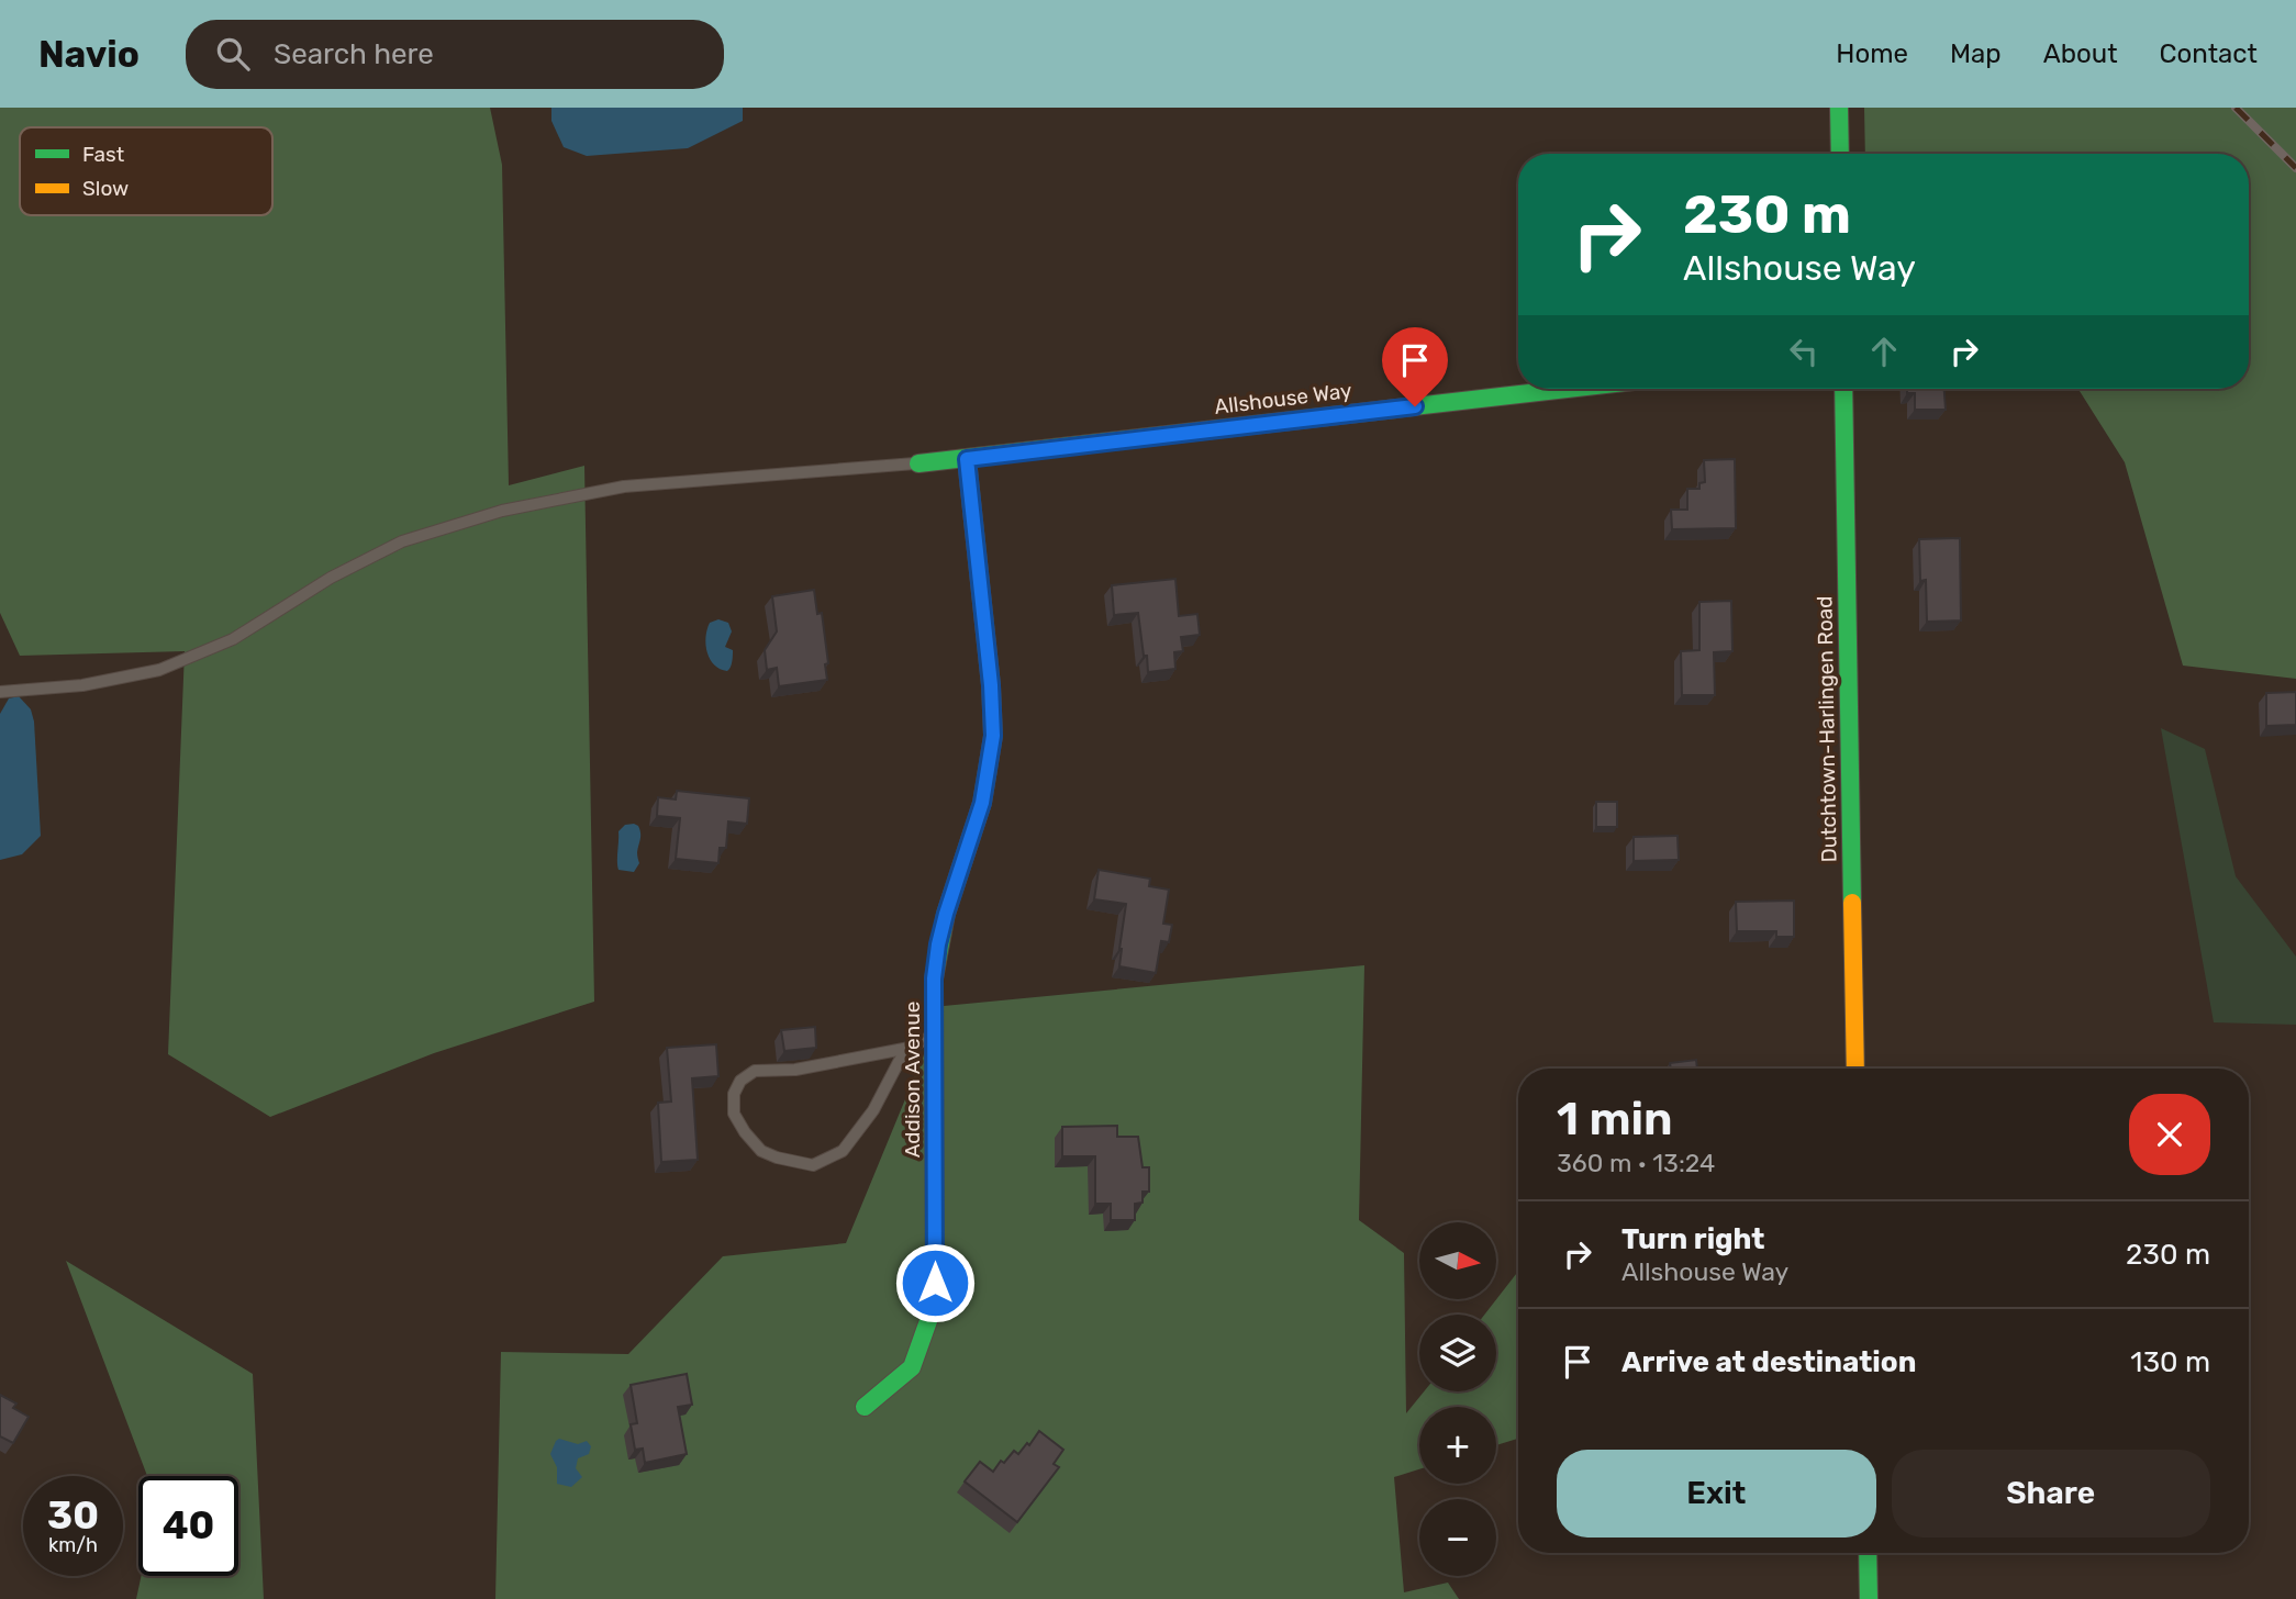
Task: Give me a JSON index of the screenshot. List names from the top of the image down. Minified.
{"streets":{"street":["Allshouse Way","Dutchtown-Harlingen Road","Addison Avenue"]},"crossings":[["Allshouse Way","Addison Avenue"]],"legend":["Fast","Slow"],"north":"right","page":{"header":"Navio","search":"Search here","nav":["Home","Map","About","Contact"],"turn":["230 m","Allshouse Way"],"heading":["1 min","360 m · 13:24"],"list":[{"name":"Turn right","note":"Allshouse Way","value":"230 m"},{"name":"Arrive at destination","value":"130 m"}],"map_buttons":["+","−"],"buttons":["Exit","Share"],"speed":"30 km/h","limit":"40"}}
